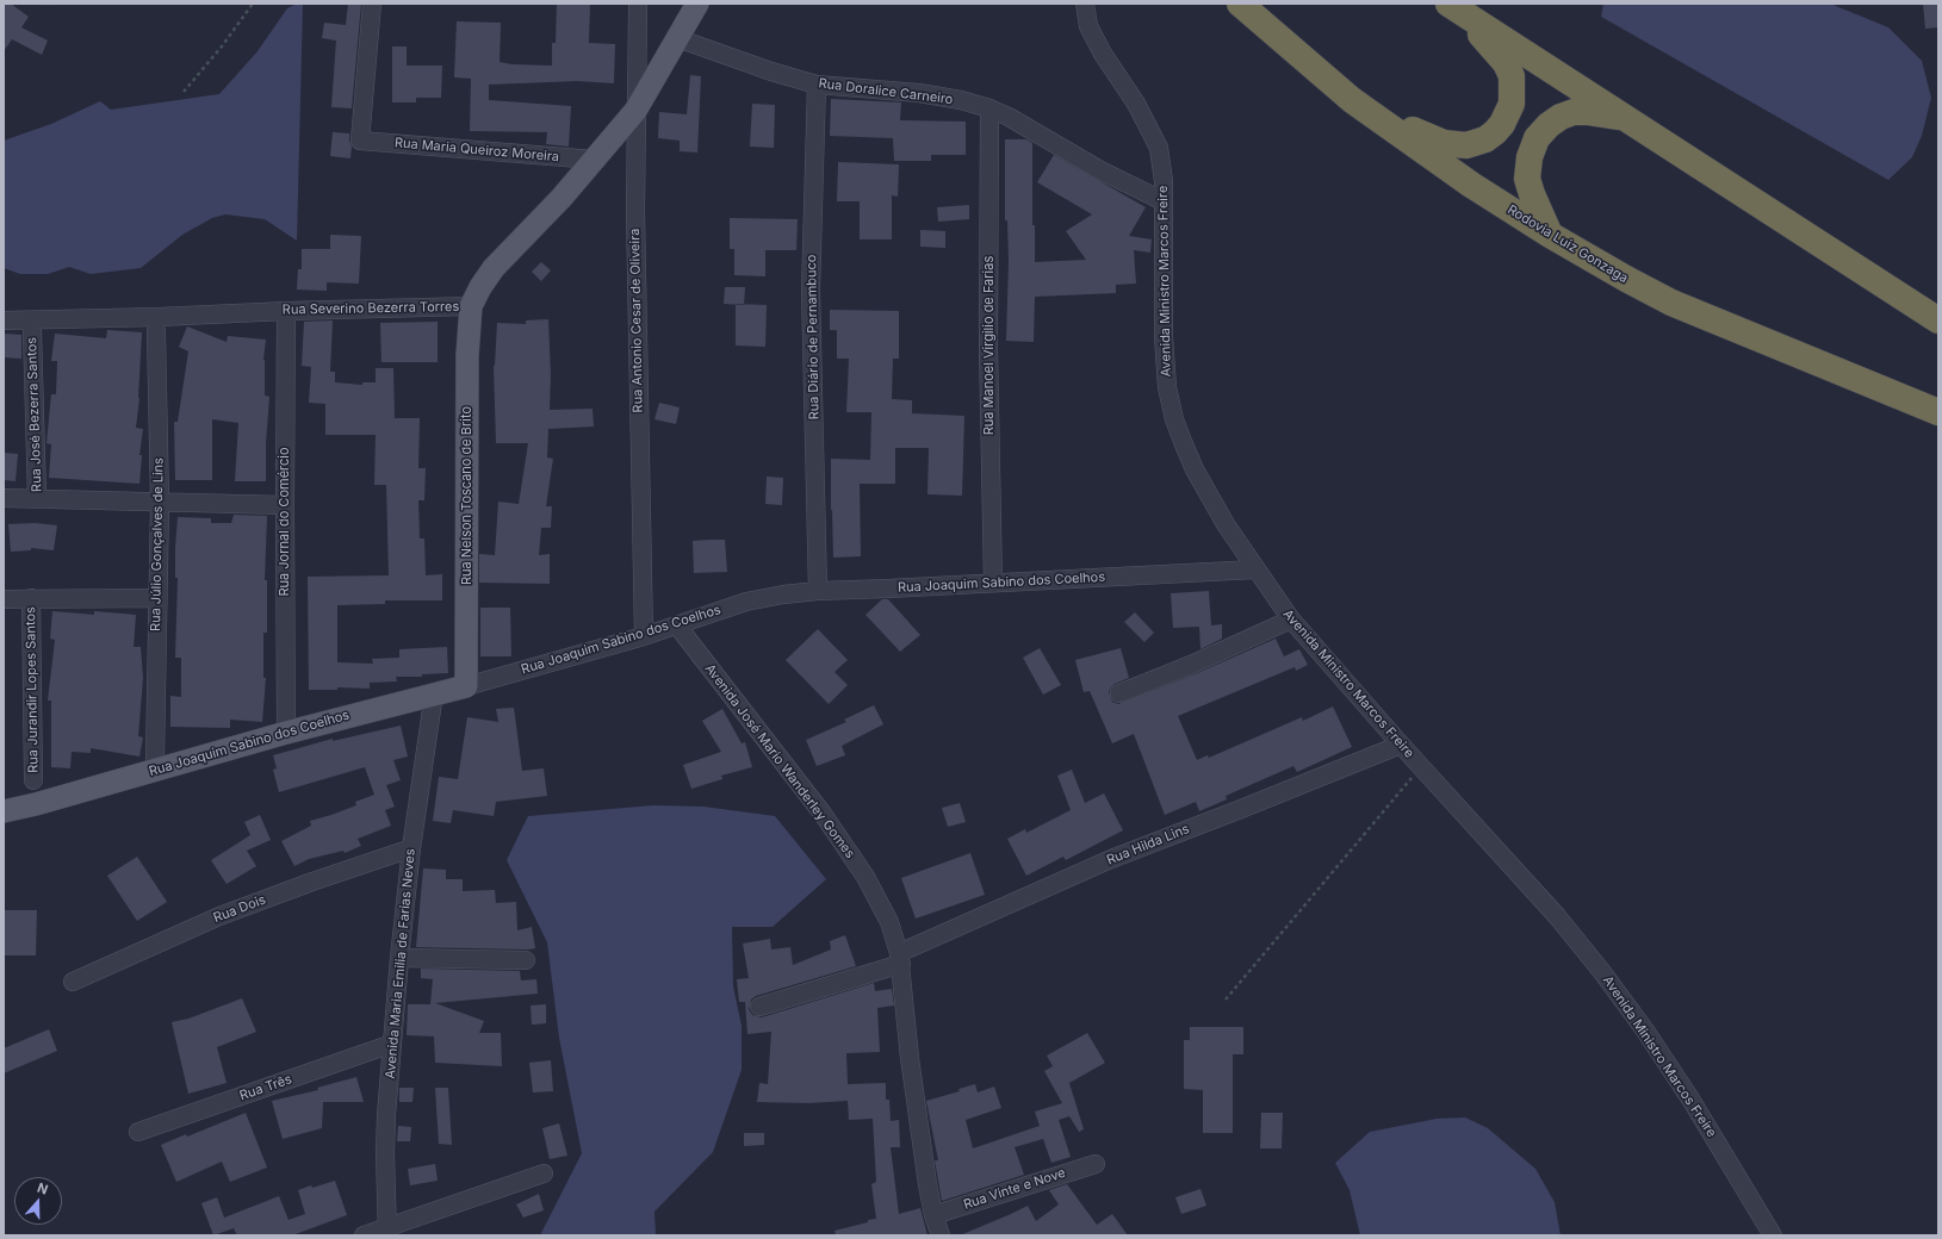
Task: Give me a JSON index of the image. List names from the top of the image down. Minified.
{"streets":{"highway":["Rodovia Luiz Gonzaga"],"main road":["Rua Severino Bezerra Torres","Rua Nelson Toscano de Brito","Rua Joaquim Sabino dos Coelhos"],"street":["Rua Doralice Carneiro","Rua Maria Queiroz Moreira","Avenida Ministro Marcos Freire","Rua Antonio Cesar de Oliveira","Rua Diário de Pernambuco","Rua Manoel Virgilio de Farias","Rua José Bezerra Santos","Rua Jornal do Comércio","Rua Júlio Gonçalves de Lins","Rua Jurandir Lopes Santos","Avenida José Mario Wanderley Gomes","Rua Hilda Lins","Rua Dois","Avenida Maria Emilia de Farias Neves","Rua Três","Rua Vinte e Nove"]},"crossings":[["Rua Doralice Carneiro","Avenida Ministro Marcos Freire"],["Rua Doralice Carneiro","Rua Severino Bezerra Torres"],["Rua Doralice Carneiro","Rua Diário de Pernambuco"],["Rua Doralice Carneiro","Rua Manoel Virgilio de Farias"],["Rua Maria Queiroz Moreira","Rua Severino Bezerra Torres"],["Avenida Ministro Marcos Freire","Rua Joaquim Sabino dos Coelhos"],["Avenida Ministro Marcos Freire","Rua Hilda Lins"],["Rua Severino Bezerra Torres","Rua Antonio Cesar de Oliveira"],["Rua Severino Bezerra Torres","Rua Nelson Toscano de Brito"],["Rua Severino Bezerra Torres","Rua Jornal do Comércio"],["Rua Antonio Cesar de Oliveira","Rua Joaquim Sabino dos Coelhos"],["Rua Diário de Pernambuco","Rua Joaquim Sabino dos Coelhos"],["Rua Manoel Virgilio de Farias","Rua Joaquim Sabino dos Coelhos"],["Rua Nelson Toscano de Brito","Rua Joaquim Sabino dos Coelhos"],["Rua Jornal do Comércio","Rua Joaquim Sabino dos Coelhos"],["Rua Joaquim Sabino dos Coelhos","Avenida José Mario Wanderley Gomes"],["Rua Joaquim Sabino dos Coelhos","Avenida Maria Emilia de Farias Neves"],["Avenida José Mario Wanderley Gomes","Rua Hilda Lins"],["Avenida José Mario Wanderley Gomes","Rua Vinte e Nove"],["Rua Dois","Avenida Maria Emilia de Farias Neves"],["Avenida Maria Emilia de Farias Neves","Rua Três"]],"north":"top"}
